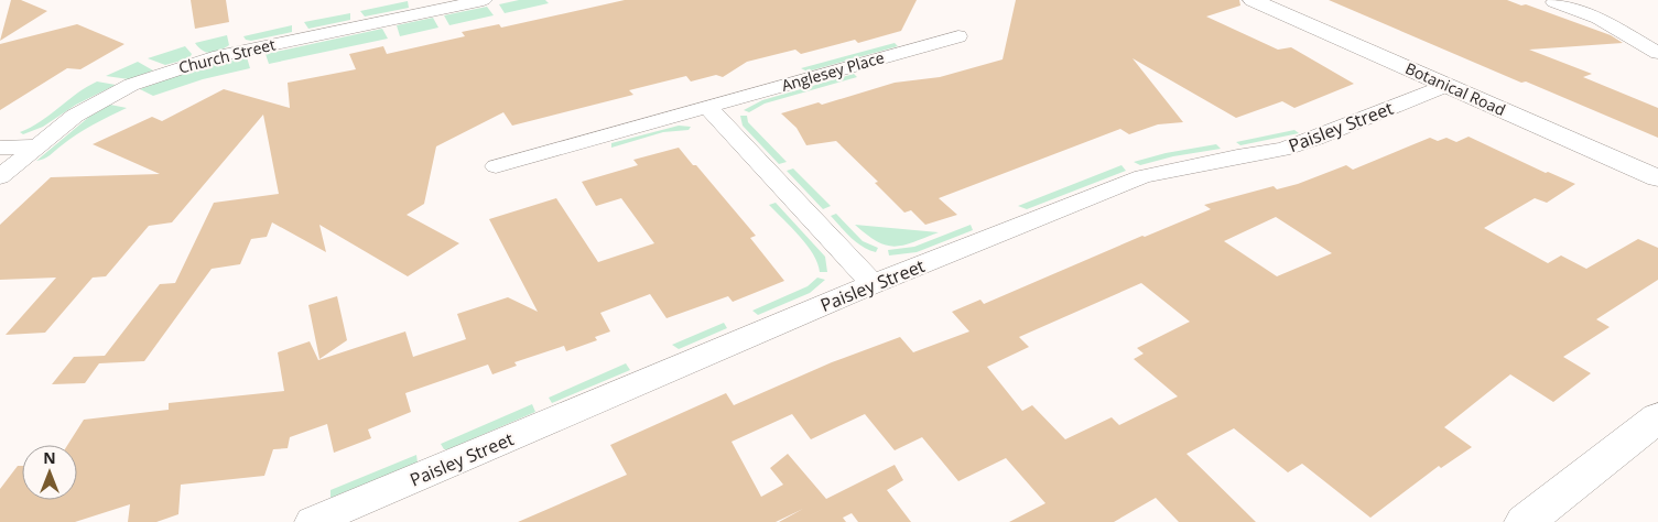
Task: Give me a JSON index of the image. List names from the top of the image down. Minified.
{"streets":{"main road":["Botanical Road"],"street":["Church Street","Anglesey Place","Paisley Street"]},"crossings":[["Botanical Road","Paisley Street"]],"north":"top"}
